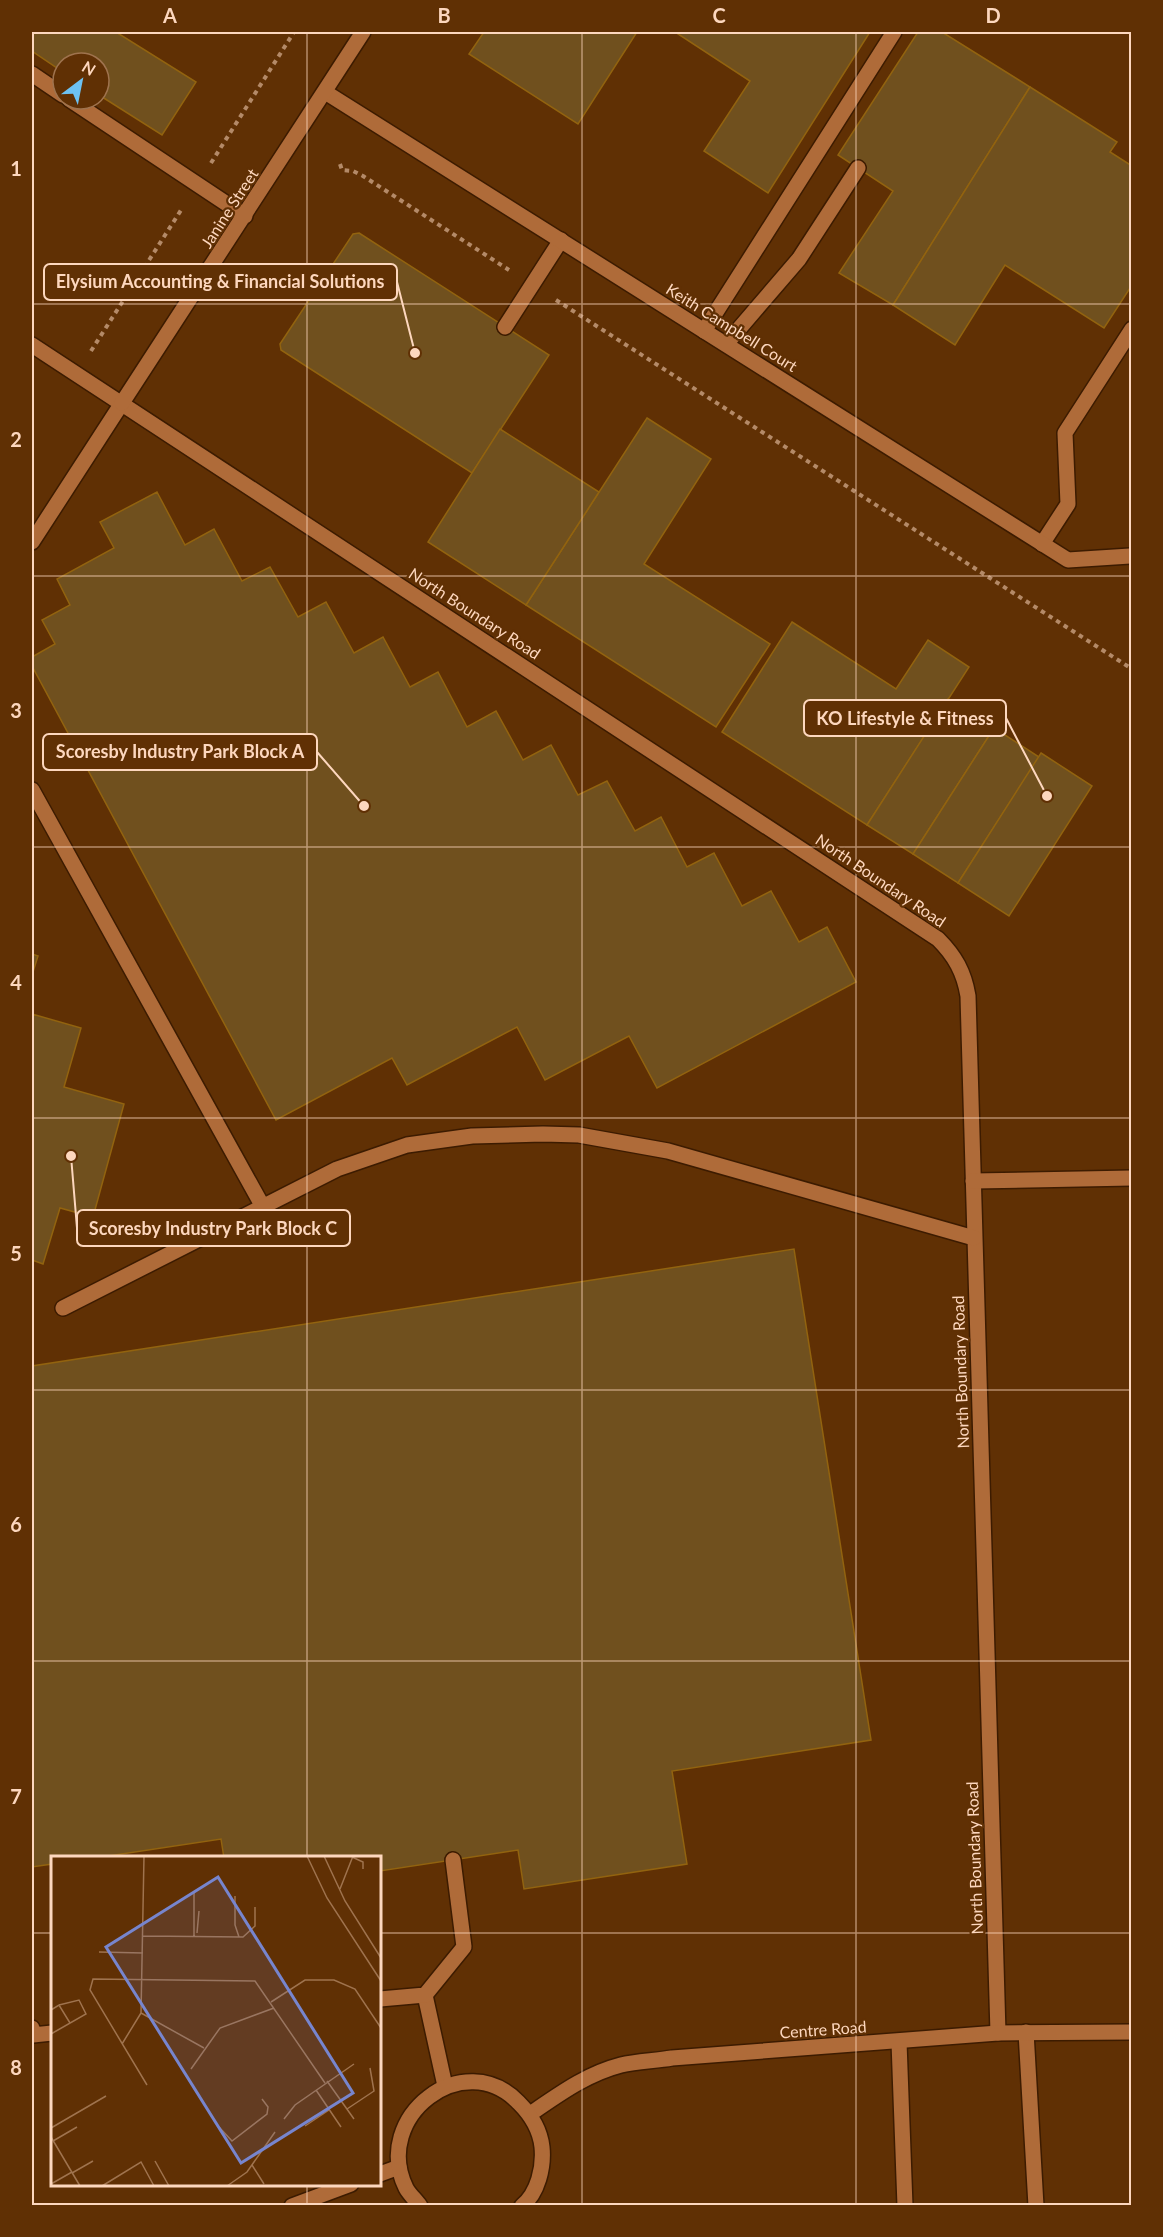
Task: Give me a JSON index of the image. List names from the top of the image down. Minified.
{"streets":{"street":["Janine Street","Keith Campbell Court","North Boundary Road","Centre Road"]},"crossings":[["Janine Street","Keith Campbell Court"],["Janine Street","North Boundary Road"],["North Boundary Road","Centre Road"]],"places":["Elysium Accounting & Financial Solutions","KO Lifestyle & Fitness","Scoresby Industry Park Block A","Scoresby Industry Park Block C"],"north":"top right","grid":{"columns":["A","B","C","D"],"rows":["1","2","3","4","5","6","7","8"]}}
